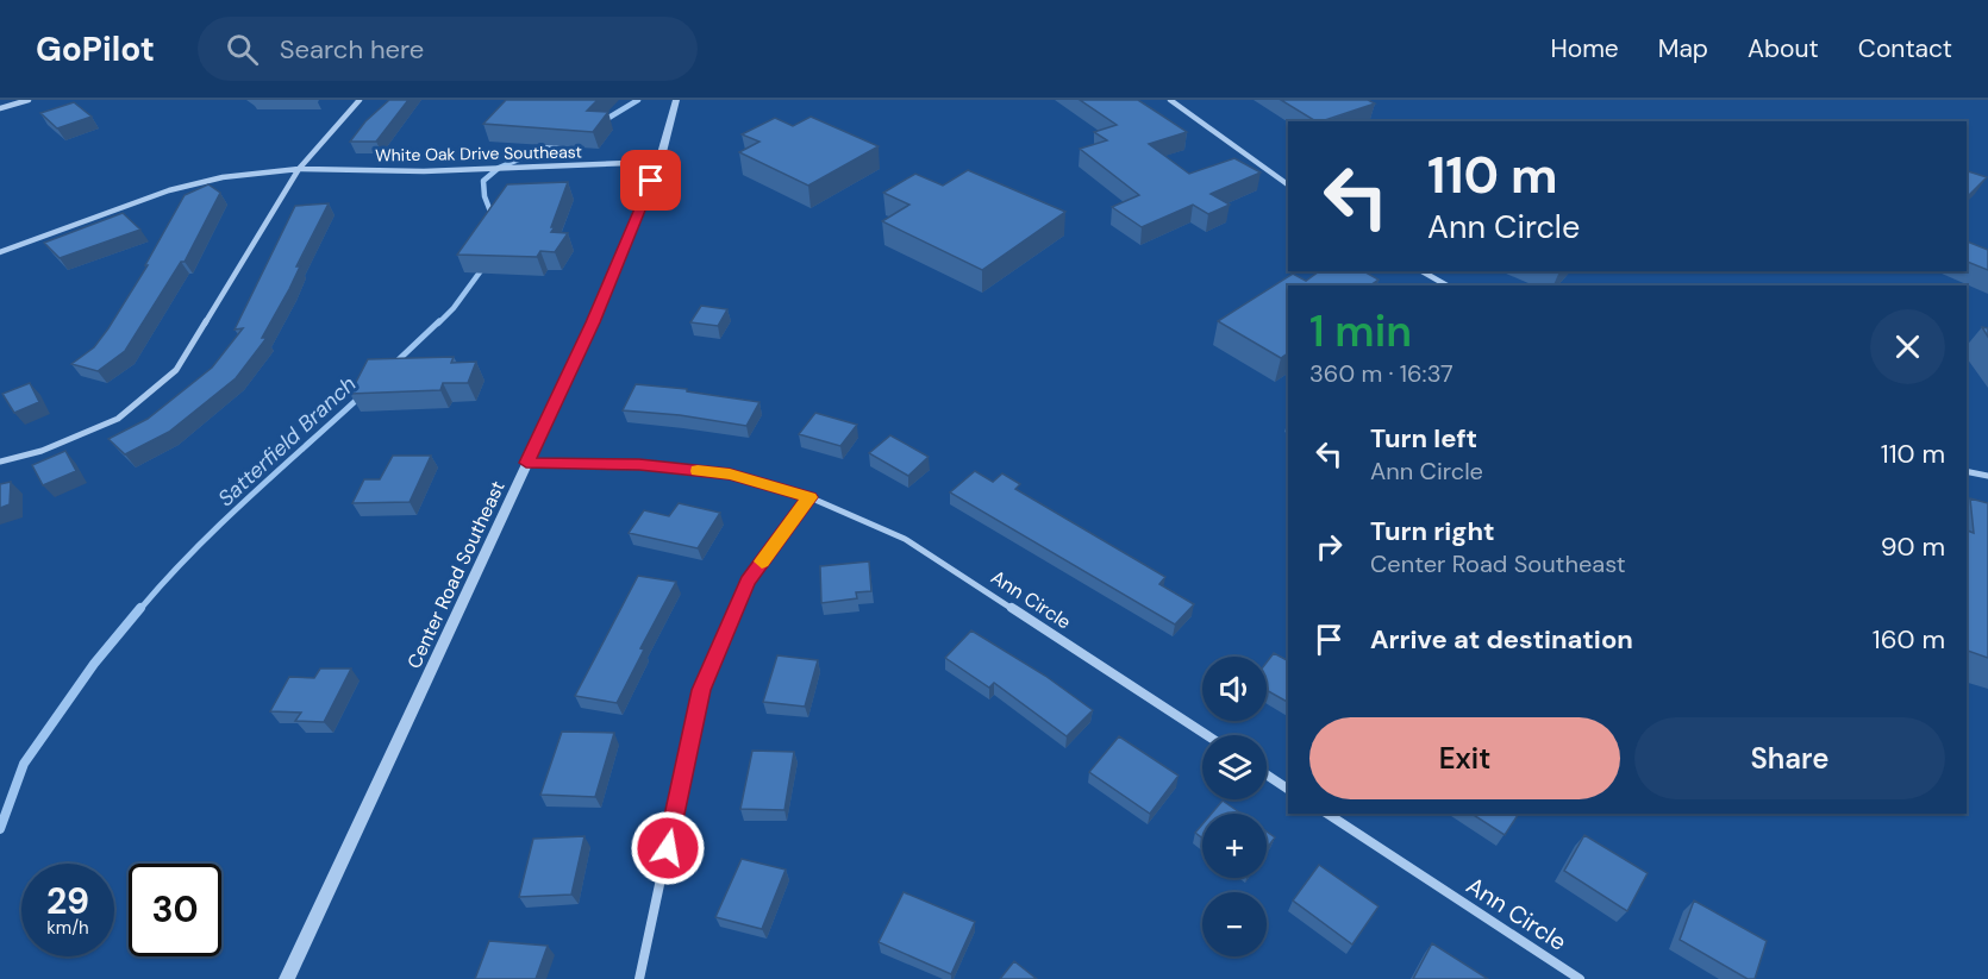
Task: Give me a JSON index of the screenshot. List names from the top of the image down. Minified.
{"streets":{"street":["White Oak Drive Southeast","Center Road Southeast","Ann Circle"]},"crossings":[["White Oak Drive Southeast","Center Road Southeast"],["Center Road Southeast","Ann Circle"]],"water":["Satterfield Branch"],"page":{"header":"GoPilot","search":"Search here","nav":["Home","Map","About","Contact"],"turn":["110 m","Ann Circle"],"heading":["1 min","360 m · 16:37"],"list":[{"name":"Turn left","note":"Ann Circle","value":"110 m"},{"name":"Turn right","note":"Center Road Southeast","value":"90 m"},{"name":"Arrive at destination","value":"160 m"}],"map_buttons":["+","−"],"buttons":["Exit","Share"],"speed":"29 km/h","limit":"30"}}
